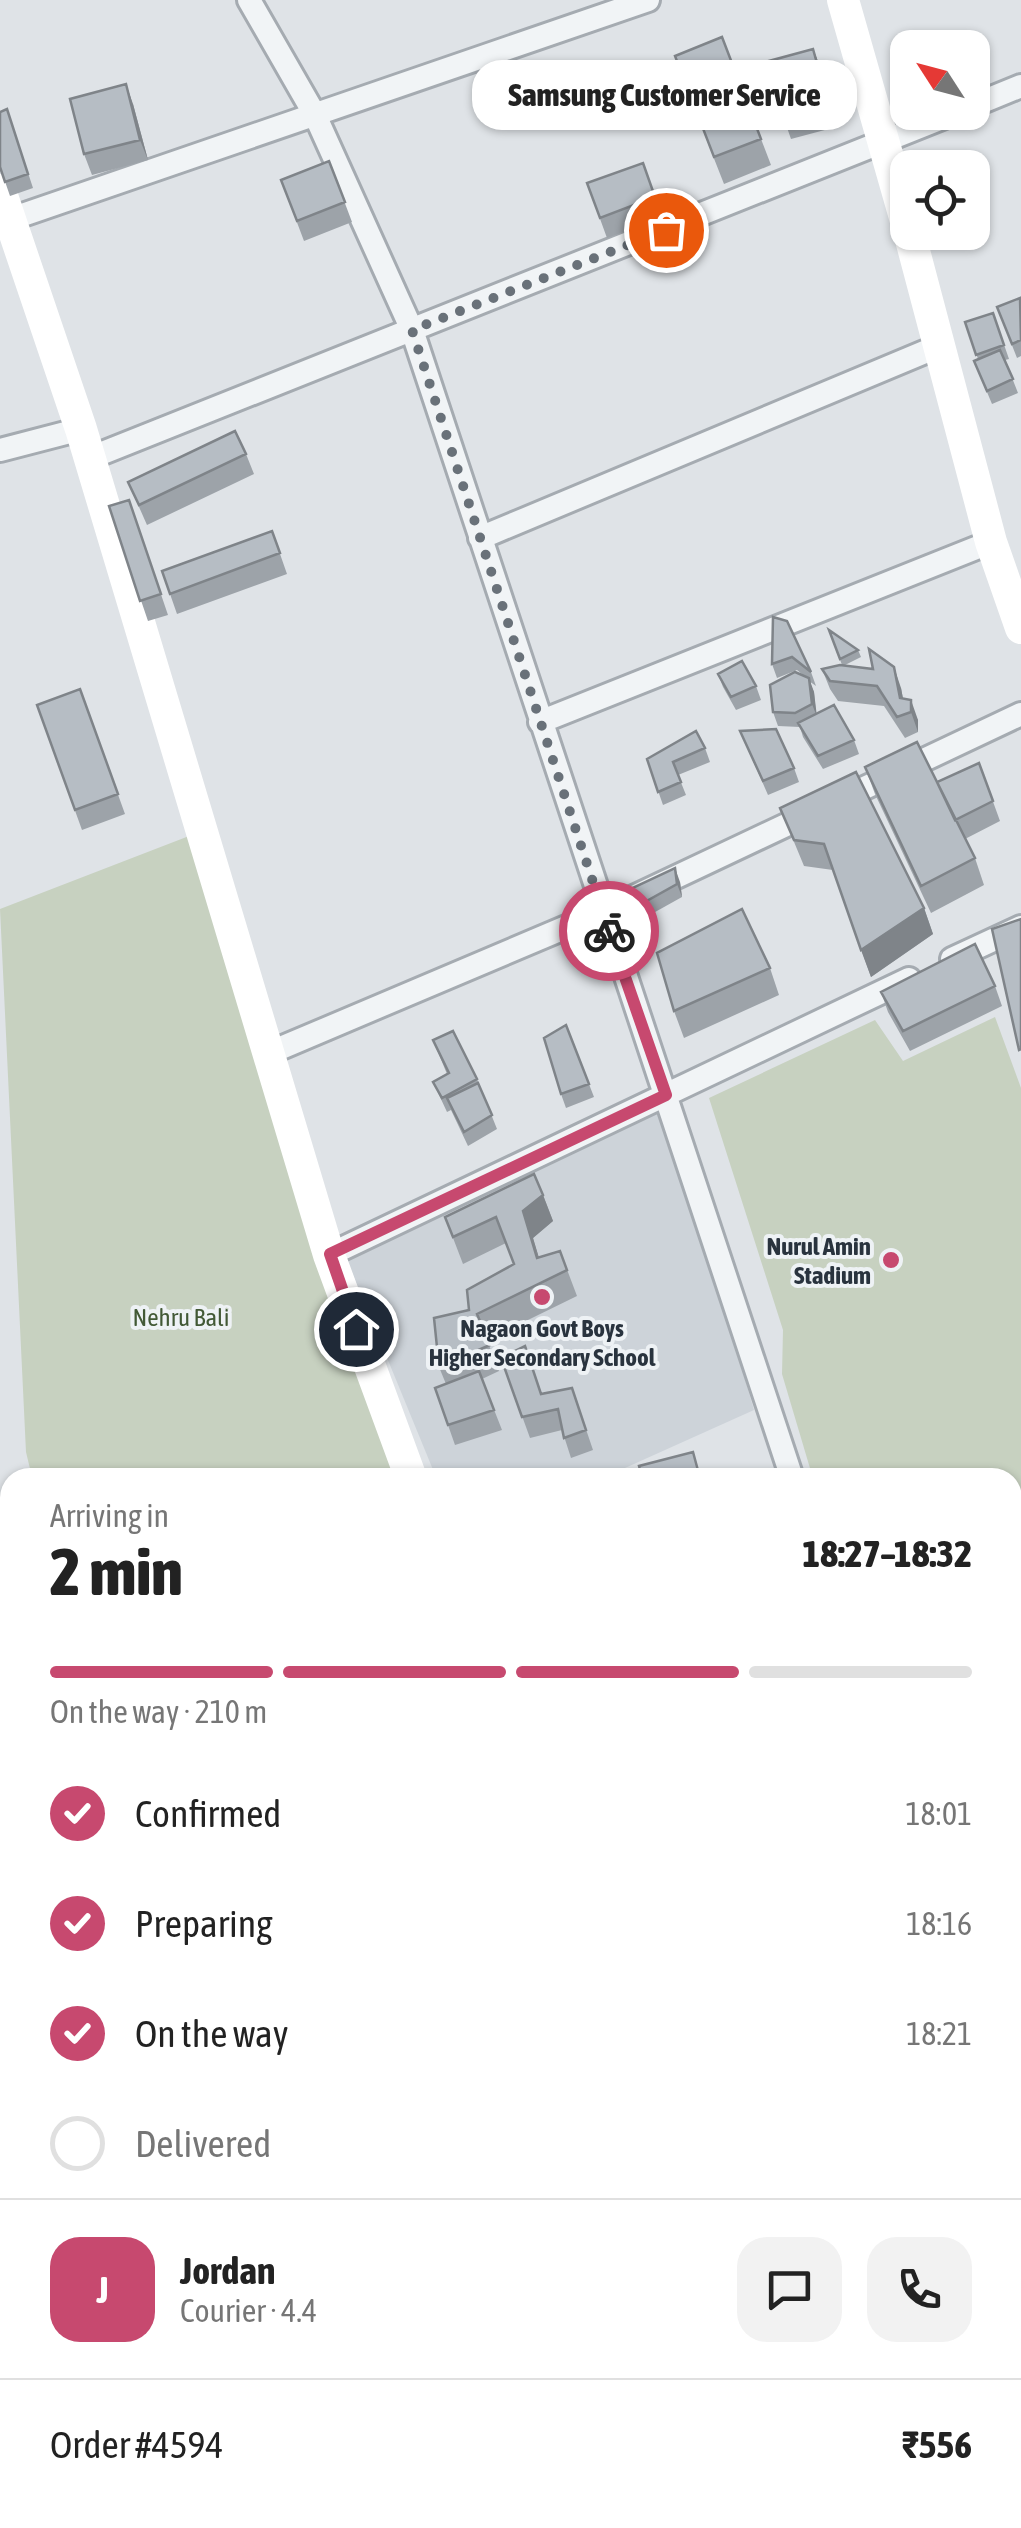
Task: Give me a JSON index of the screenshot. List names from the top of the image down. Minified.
{"parks":["Nehru Bali"],"places":["Samsung Customer Service","Nurul Amin Stadium","Nagaon Govt Boys Higher Secondary School"],"north":"top left","page":{"bubble":"Samsung Customer Service","heading":["2 min","Arriving in","18:27–18:32"],"panel":["Jordan","Courier · 4.4","Order #4594","₹556"],"bar":"On the way · 210 m","list":[["Confirmed","18:01"],["Preparing","18:16"],["On the way","18:21"],"Delivered"],"round":"J"}}
